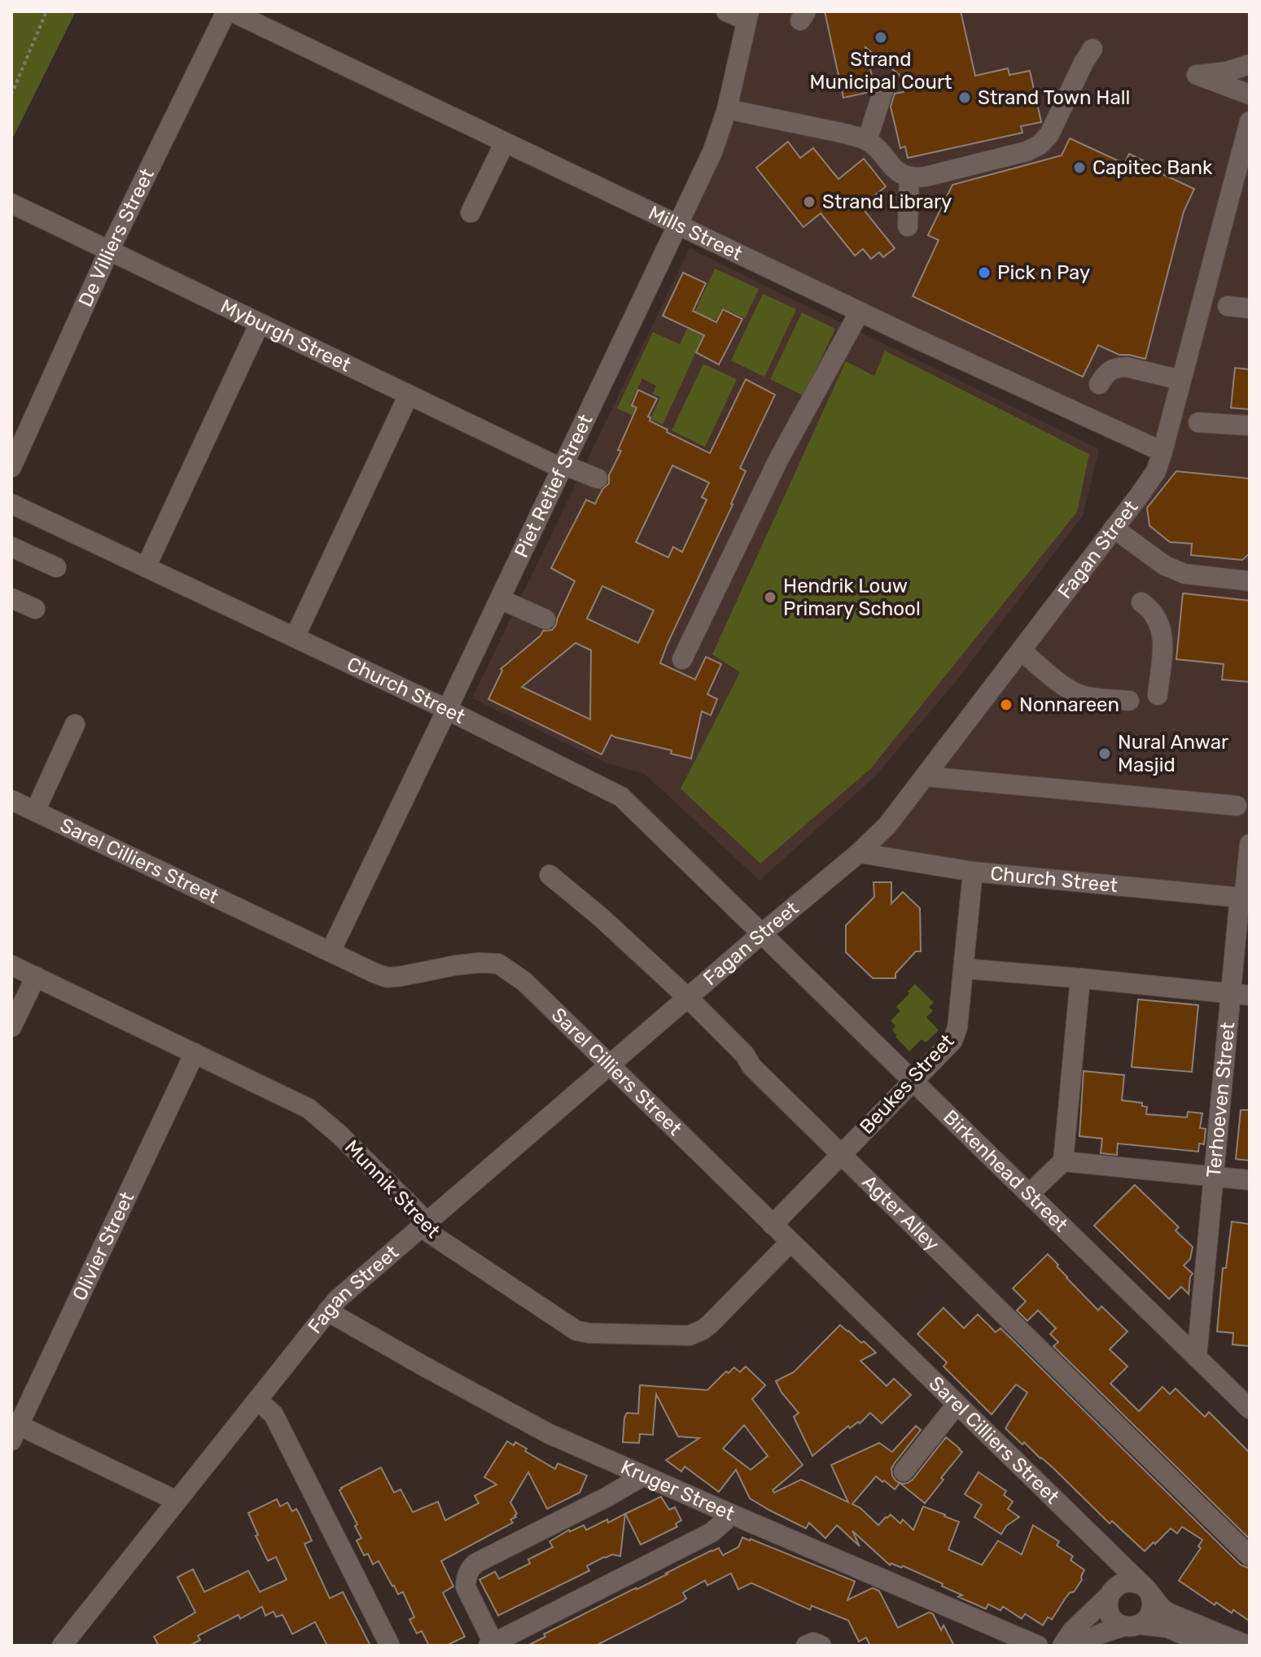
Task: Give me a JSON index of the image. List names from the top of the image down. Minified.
{"streets":{"street":["Mills Street","De Villiers Street","Myburgh Street","Piet Retief Street","Fagan Street","Church Street","Sarel Cilliers Street","Beukes Street","Terhoeven Street","Birkenhead Street","Munnik Street","Agter Alley","Olivier Street","Kruger Street"]},"crossings":[["Mills Street","Piet Retief Street"],["Mills Street","Fagan Street"],["De Villiers Street","Myburgh Street"],["Myburgh Street","Piet Retief Street"],["Piet Retief Street","Church Street"],["Piet Retief Street","Sarel Cilliers Street"],["Fagan Street","Church Street"],["Fagan Street","Sarel Cilliers Street"],["Fagan Street","Birkenhead Street"],["Fagan Street","Munnik Street"],["Fagan Street","Agter Alley"],["Fagan Street","Kruger Street"],["Church Street","Beukes Street"],["Church Street","Terhoeven Street"],["Church Street","Birkenhead Street"],["Sarel Cilliers Street","Beukes Street"],["Sarel Cilliers Street","Munnik Street"],["Beukes Street","Birkenhead Street"],["Beukes Street","Agter Alley"],["Terhoeven Street","Birkenhead Street"],["Munnik Street","Olivier Street"]],"places":["Strand Municipal Court","Strand Town Hall","Capitec Bank","Strand Library","Pick n Pay","Hendrik Louw Primary School","Nonnareen","Nural Anwar Masjid"]}
